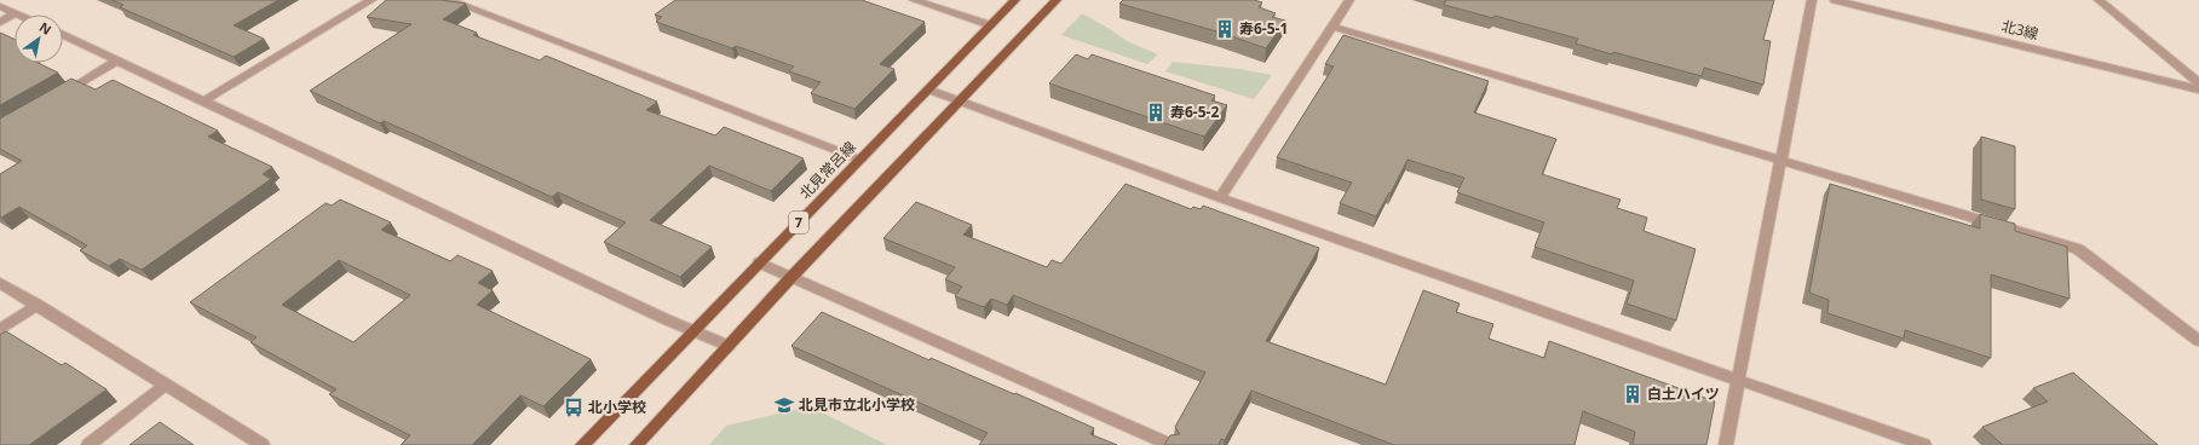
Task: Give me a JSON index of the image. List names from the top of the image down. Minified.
{"streets":{"main road":["北見常呂線","7"],"street":["北3線"]},"places":{"building":["寿6-5-1","寿6-5-2","白土ハイツ"],"school or university":["北見市立北小学校"],"bus stop":["北小学校"]},"north":"top right"}
